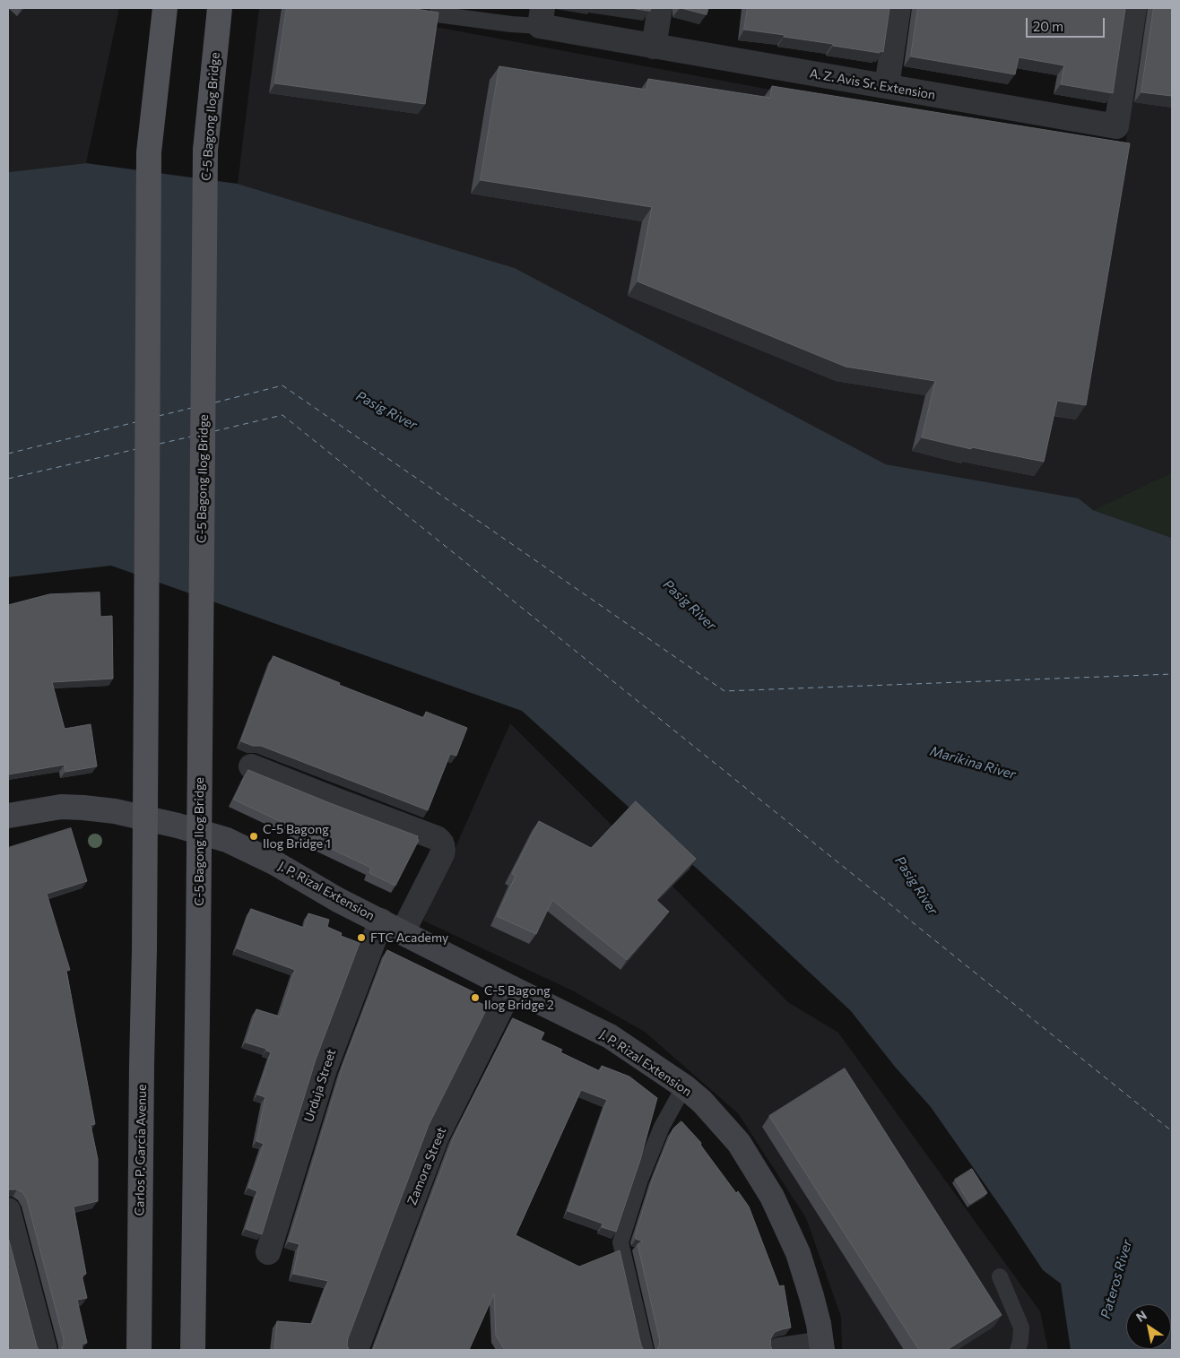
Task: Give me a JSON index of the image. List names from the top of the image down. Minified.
{"streets":{"main road":["C-5 Bagong Ilog Bridge","J. P. Rizal Extension","Carlos P. Garcia Avenue"],"street":["A. Z. Avis Sr. Extension","Urduja Street","Zamora Street"]},"crossings":[["J. P. Rizal Extension","Urduja Street"],["J. P. Rizal Extension","Zamora Street"]],"water":["Pasig River","Marikina River","Pateros River"],"places":["C-5 Bagong Ilog Bridge 1","FTC Academy","C-5 Bagong Ilog Bridge 2"],"scale_bar":"20 m","north":"top left"}
